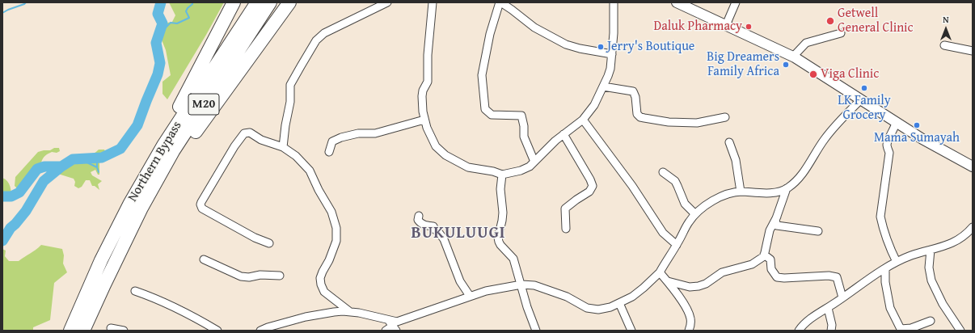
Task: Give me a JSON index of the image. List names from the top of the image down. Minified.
{"streets":{"highway":["M20","Northern Bypass"]},"districts":["BUKULUUGI"],"places":["Getwell General Clinic","Daluk Pharmacy","Jerry's Boutique","Big Dreamers Family Africa","Viga Clinic","LK Family Grocery","Mama Sumayah"],"north":"top"}
